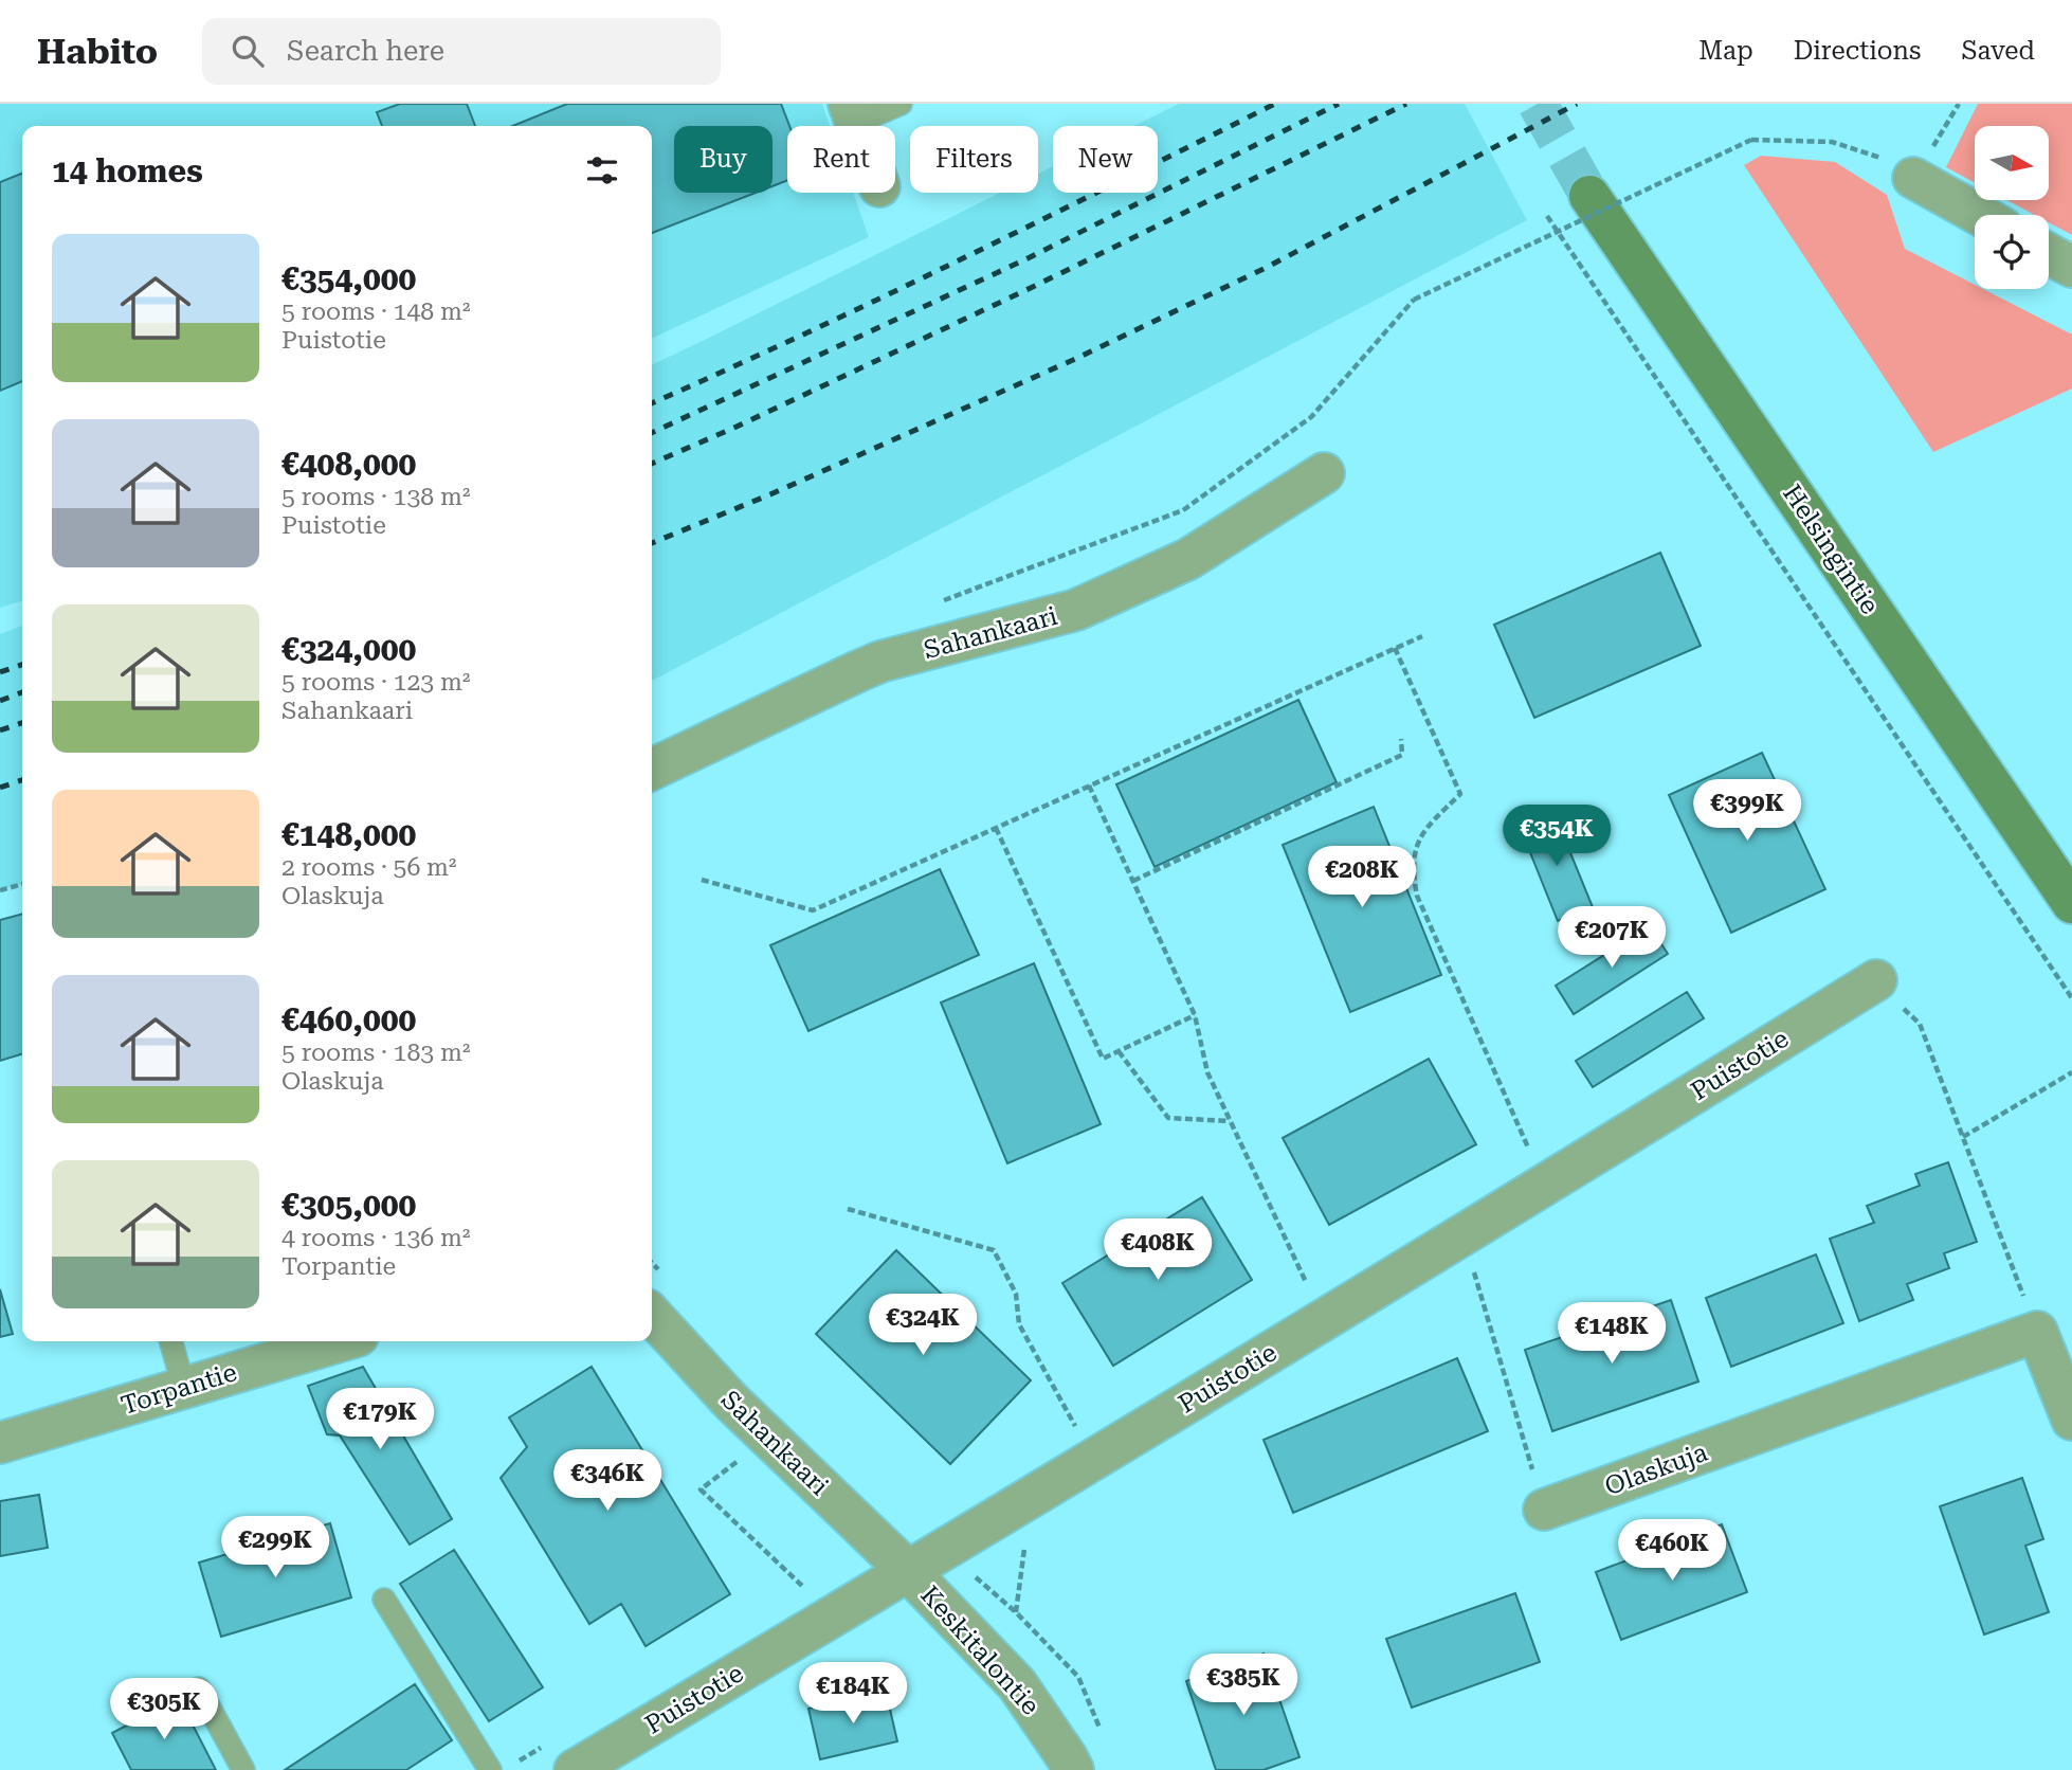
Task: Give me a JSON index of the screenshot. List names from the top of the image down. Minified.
{"streets":{"main road":["Helsingintie"],"street":["Sahankaari","Puistotie","Torpantie","Olaskuja","Keskitalontie"]},"crossings":[["Sahankaari","Puistotie"],["Sahankaari","Keskitalontie"],["Puistotie","Keskitalontie"]],"north":"right","page":{"header":"Habito","search":"Search here","nav":["Map","Directions","Saved"],"chip":["Buy","Rent","Filters","New"],"heading":"14 homes","list":[{"name":"€354,000","note":"5 rooms · 148 m² · Puistotie"},{"name":"€408,000","note":"5 rooms · 138 m² · Puistotie"},{"name":"€324,000","note":"5 rooms · 123 m² · Sahankaari"},{"name":"€148,000","note":"2 rooms · 56 m² · Olaskuja"},{"name":"€460,000","note":"5 rooms · 183 m² · Olaskuja"},{"name":"€305,000","note":"4 rooms · 136 m² · Torpantie"}],"price":["€399K","€354K","€208K","€207K","€408K","€324K","€148K","€179K","€346K","€299K","€460K","€385K","€184K","€305K"]}}
